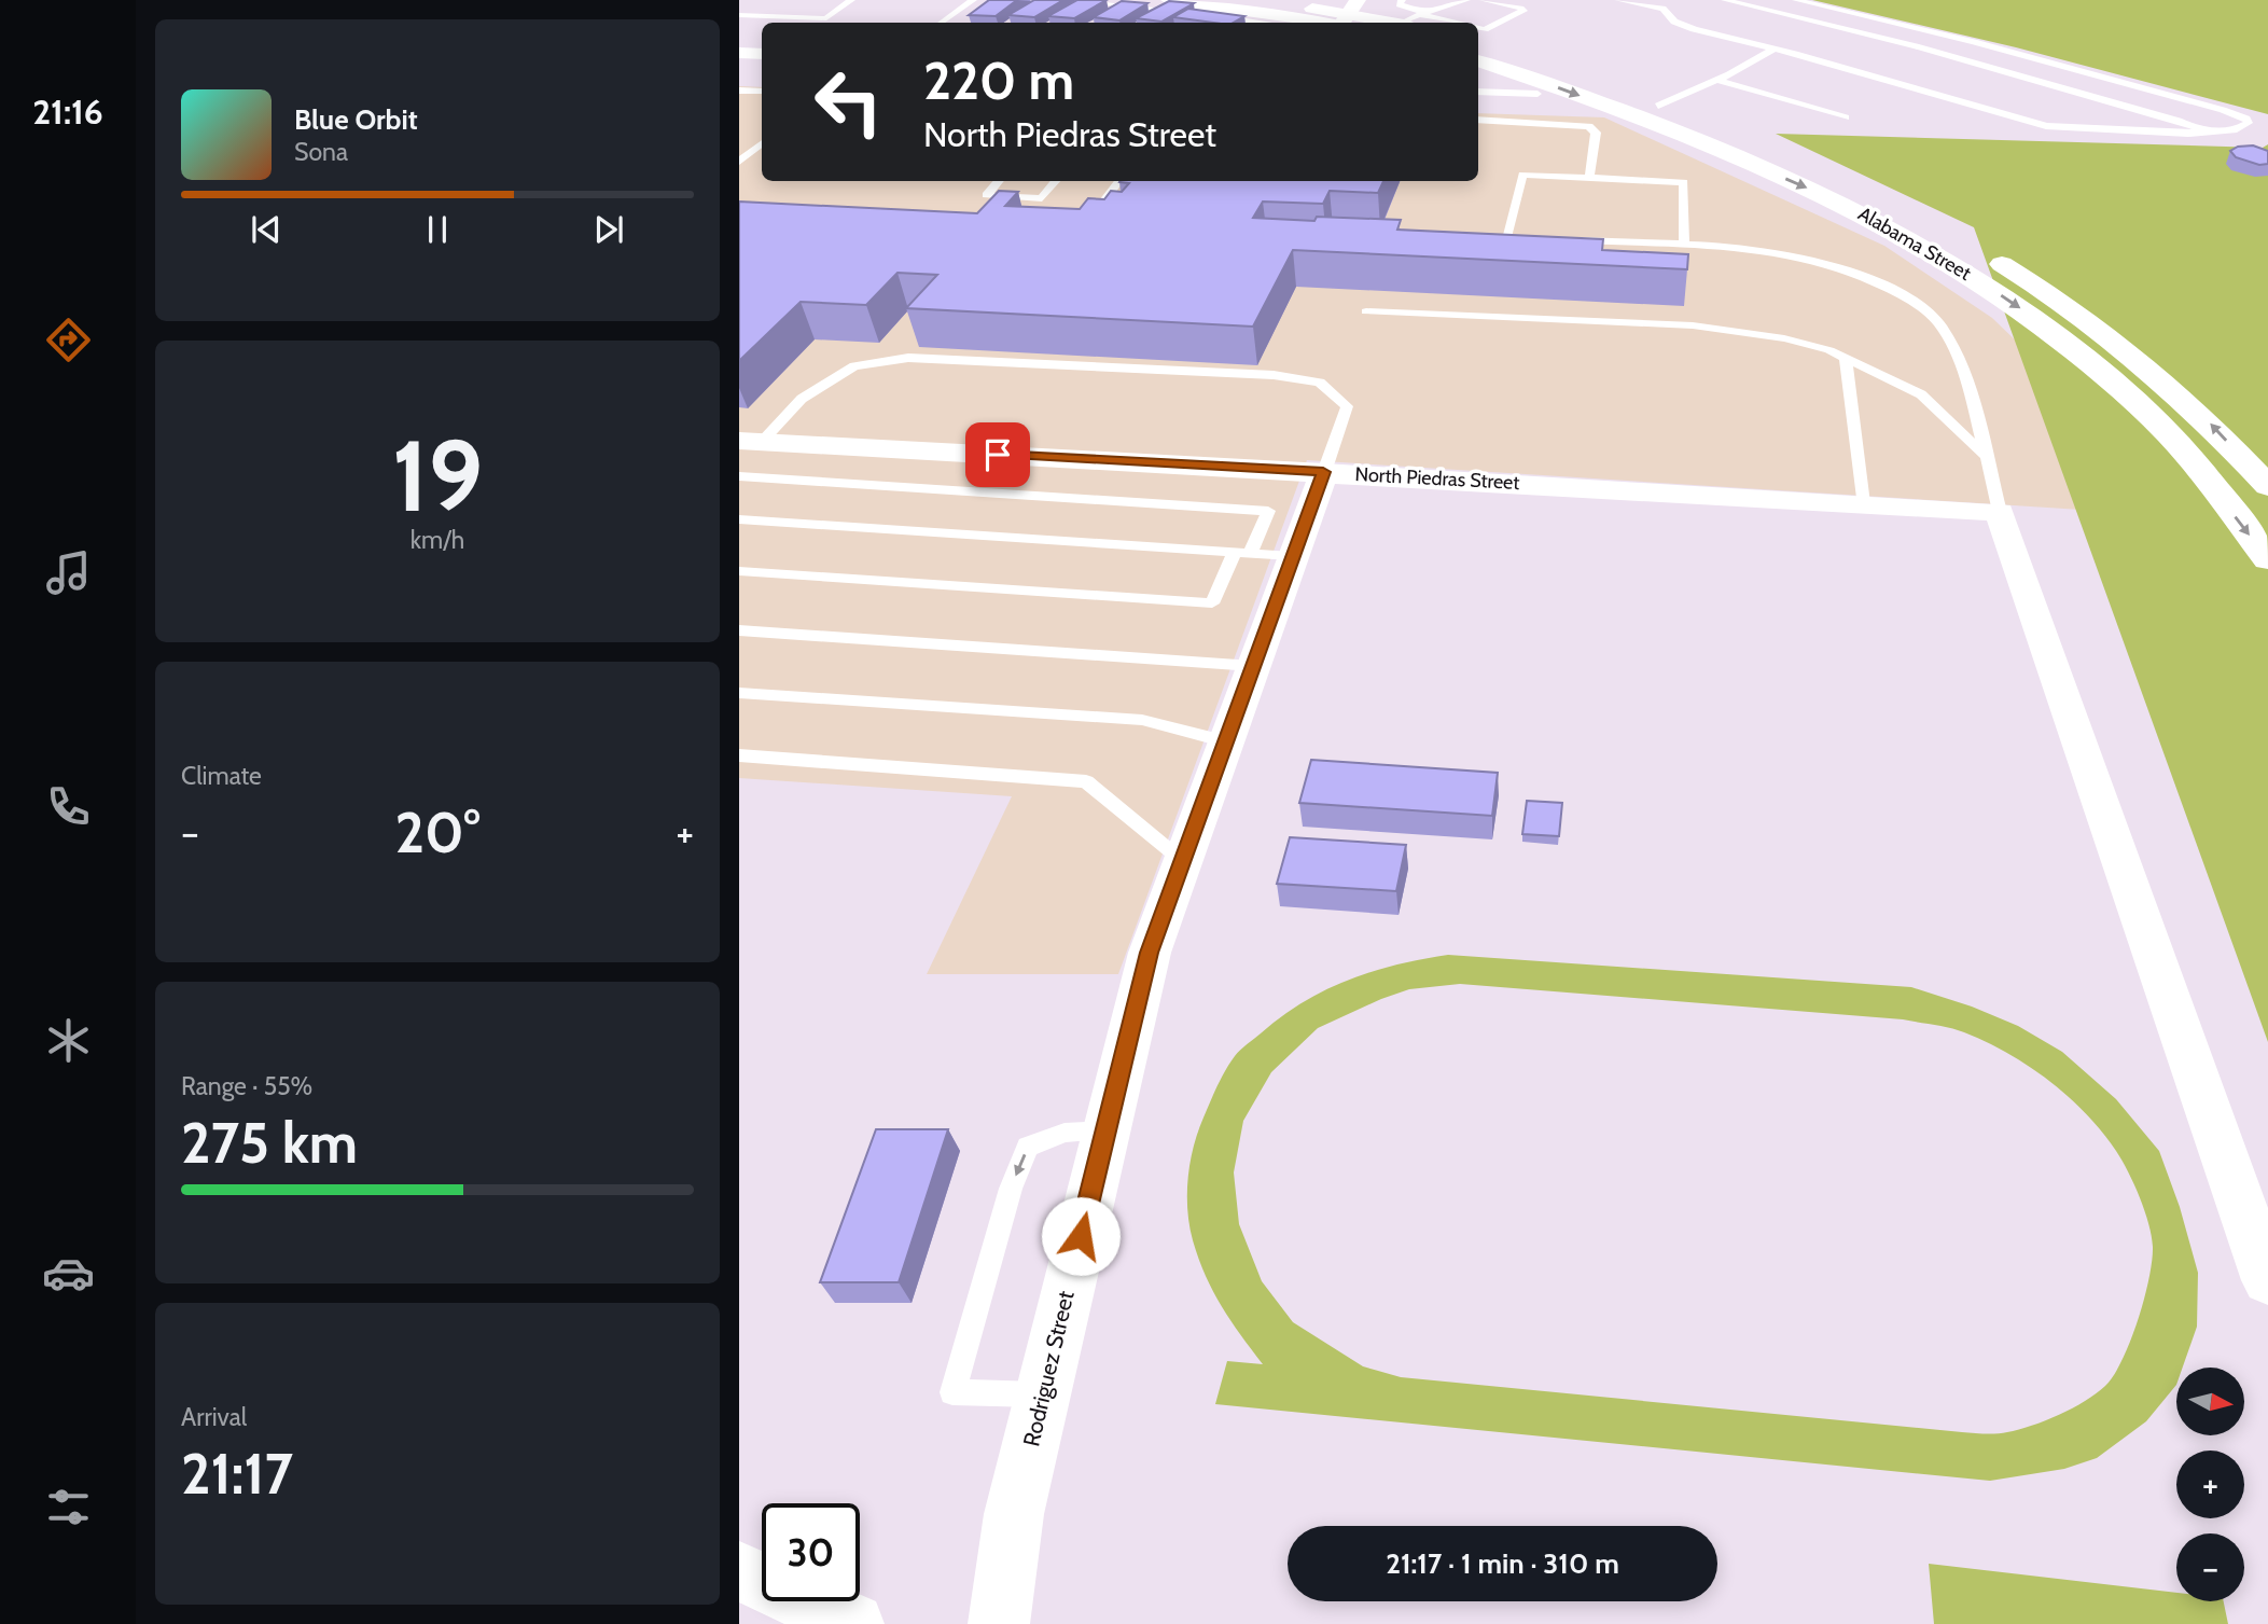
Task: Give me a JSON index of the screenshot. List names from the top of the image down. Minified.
{"streets":{"main road":["Alabama Street"],"street":["North Piedras Street","Rodriguez Street"]},"crossings":[["North Piedras Street","Rodriguez Street"]],"north":"right","page":{"tabs":"21:16","turn":["220 m","North Piedras Street"],"song":["Blue Orbit","Sona"],"tile":[["19","km/h"],"Climate",["Range · 55%","275 km"],["Arrival","21:17"]],"heat":["−","20°","+"],"map_buttons":["+","−"],"limit":"30","trip":"21:17 · 1 min · 310 m"}}
